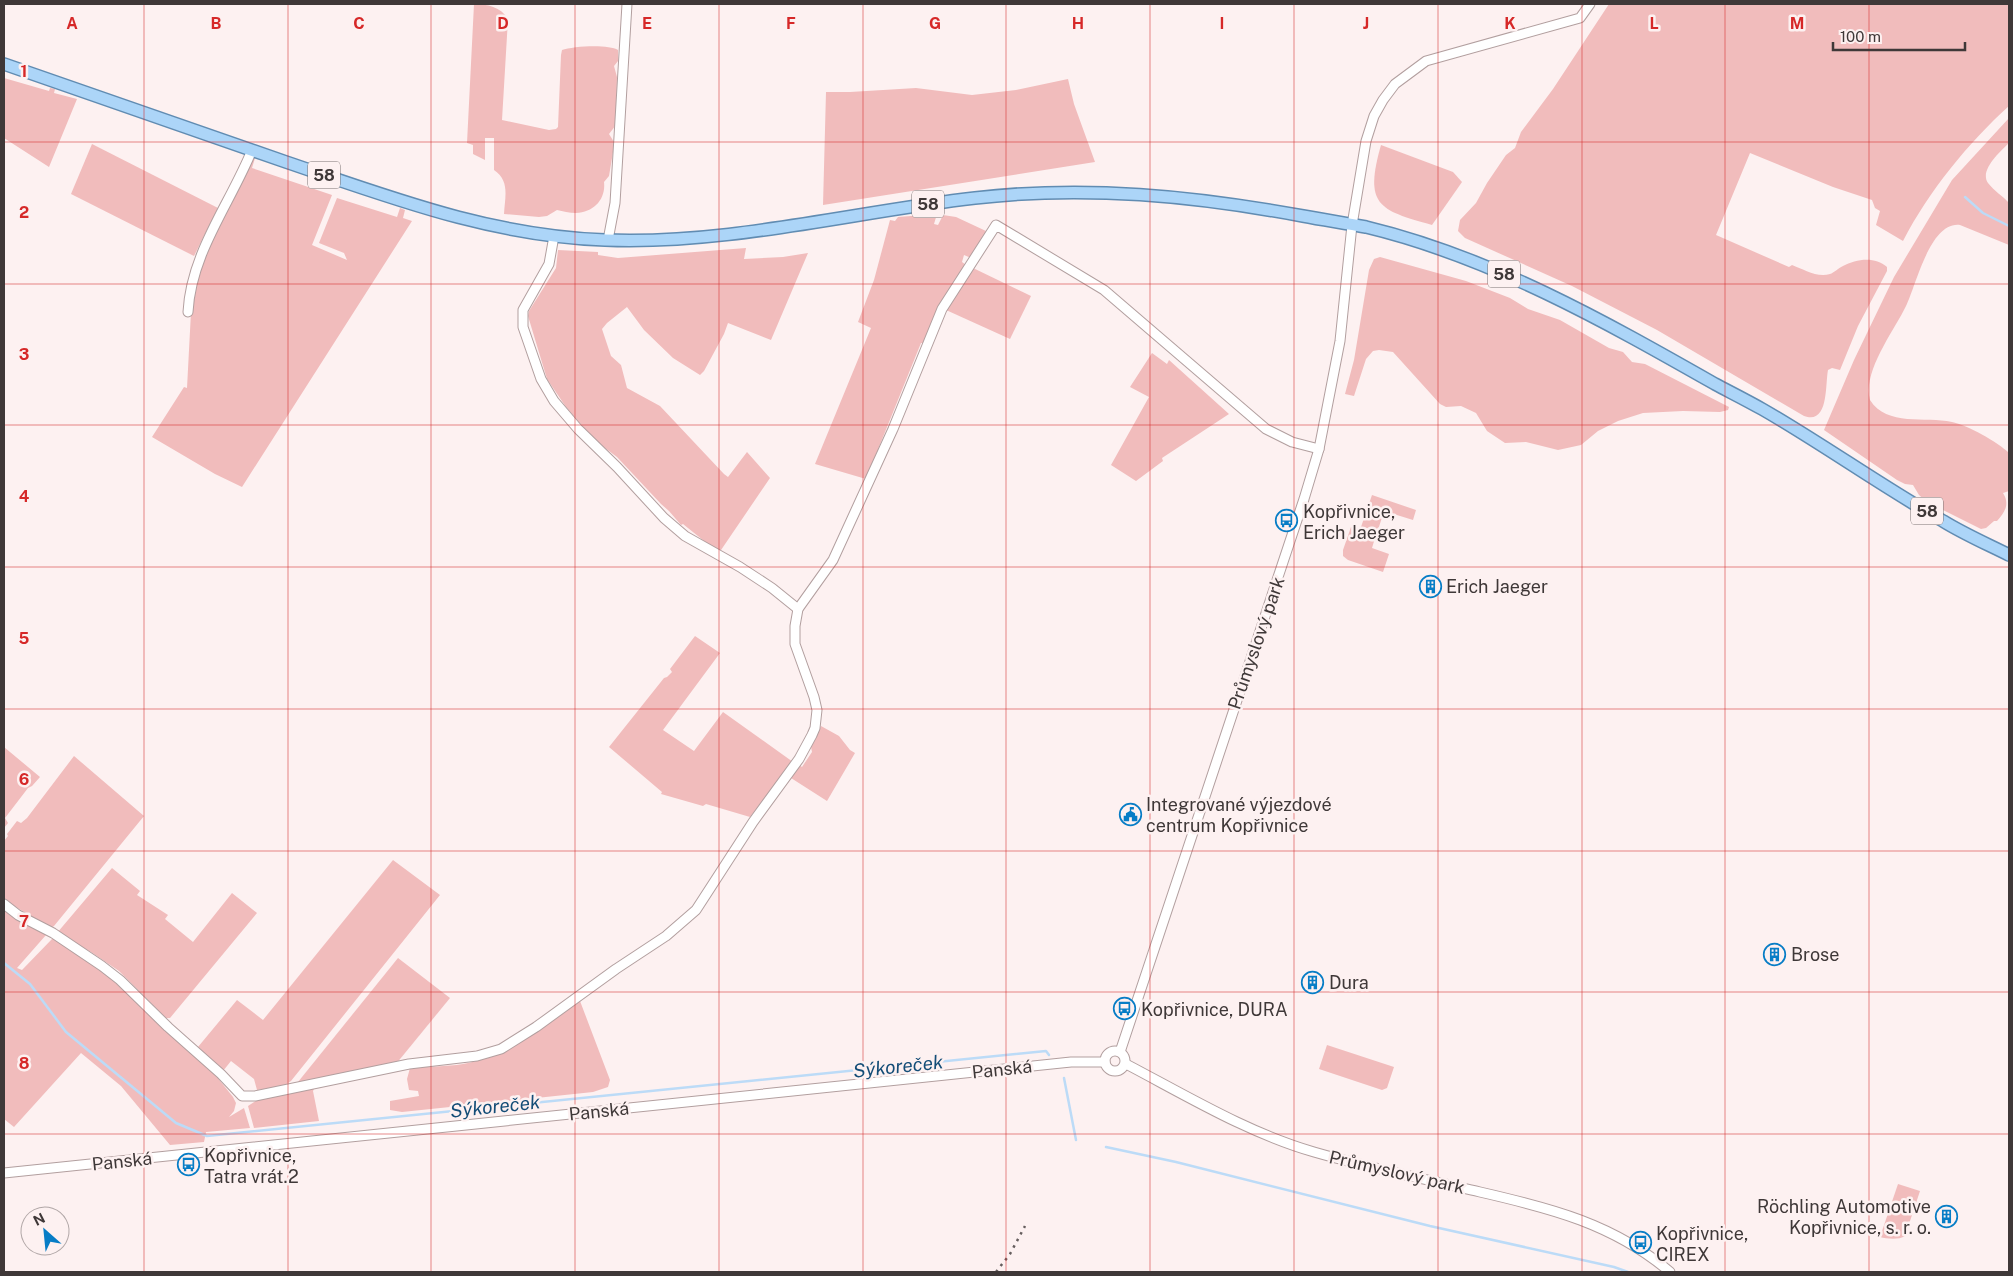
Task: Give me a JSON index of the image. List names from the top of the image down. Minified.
{"streets":{"main road":["58"],"street":["Průmyslový park","Panská"]},"crossings":[["58","Průmyslový park"],["Průmyslový park","Panská"]],"water":["Sýkoreček"],"places":{"bus stop":["Kopřivnice, Erich Jaeger","Kopřivnice, DURA","Kopřivnice, Tatra vrát.2","Kopřivnice, CIREX"],"building":["Erich Jaeger","Brose","Dura","Röchling Automotive Kopřivnice, s. r. o."],"public building":["Integrované výjezdové centrum Kopřivnice"]},"scale_bar":"100 m","north":"top left","grid":{"columns":["A","B","C","D","E","F","G","H","I","J","K","L","M"],"rows":["1","2","3","4","5","6","7","8"]}}
